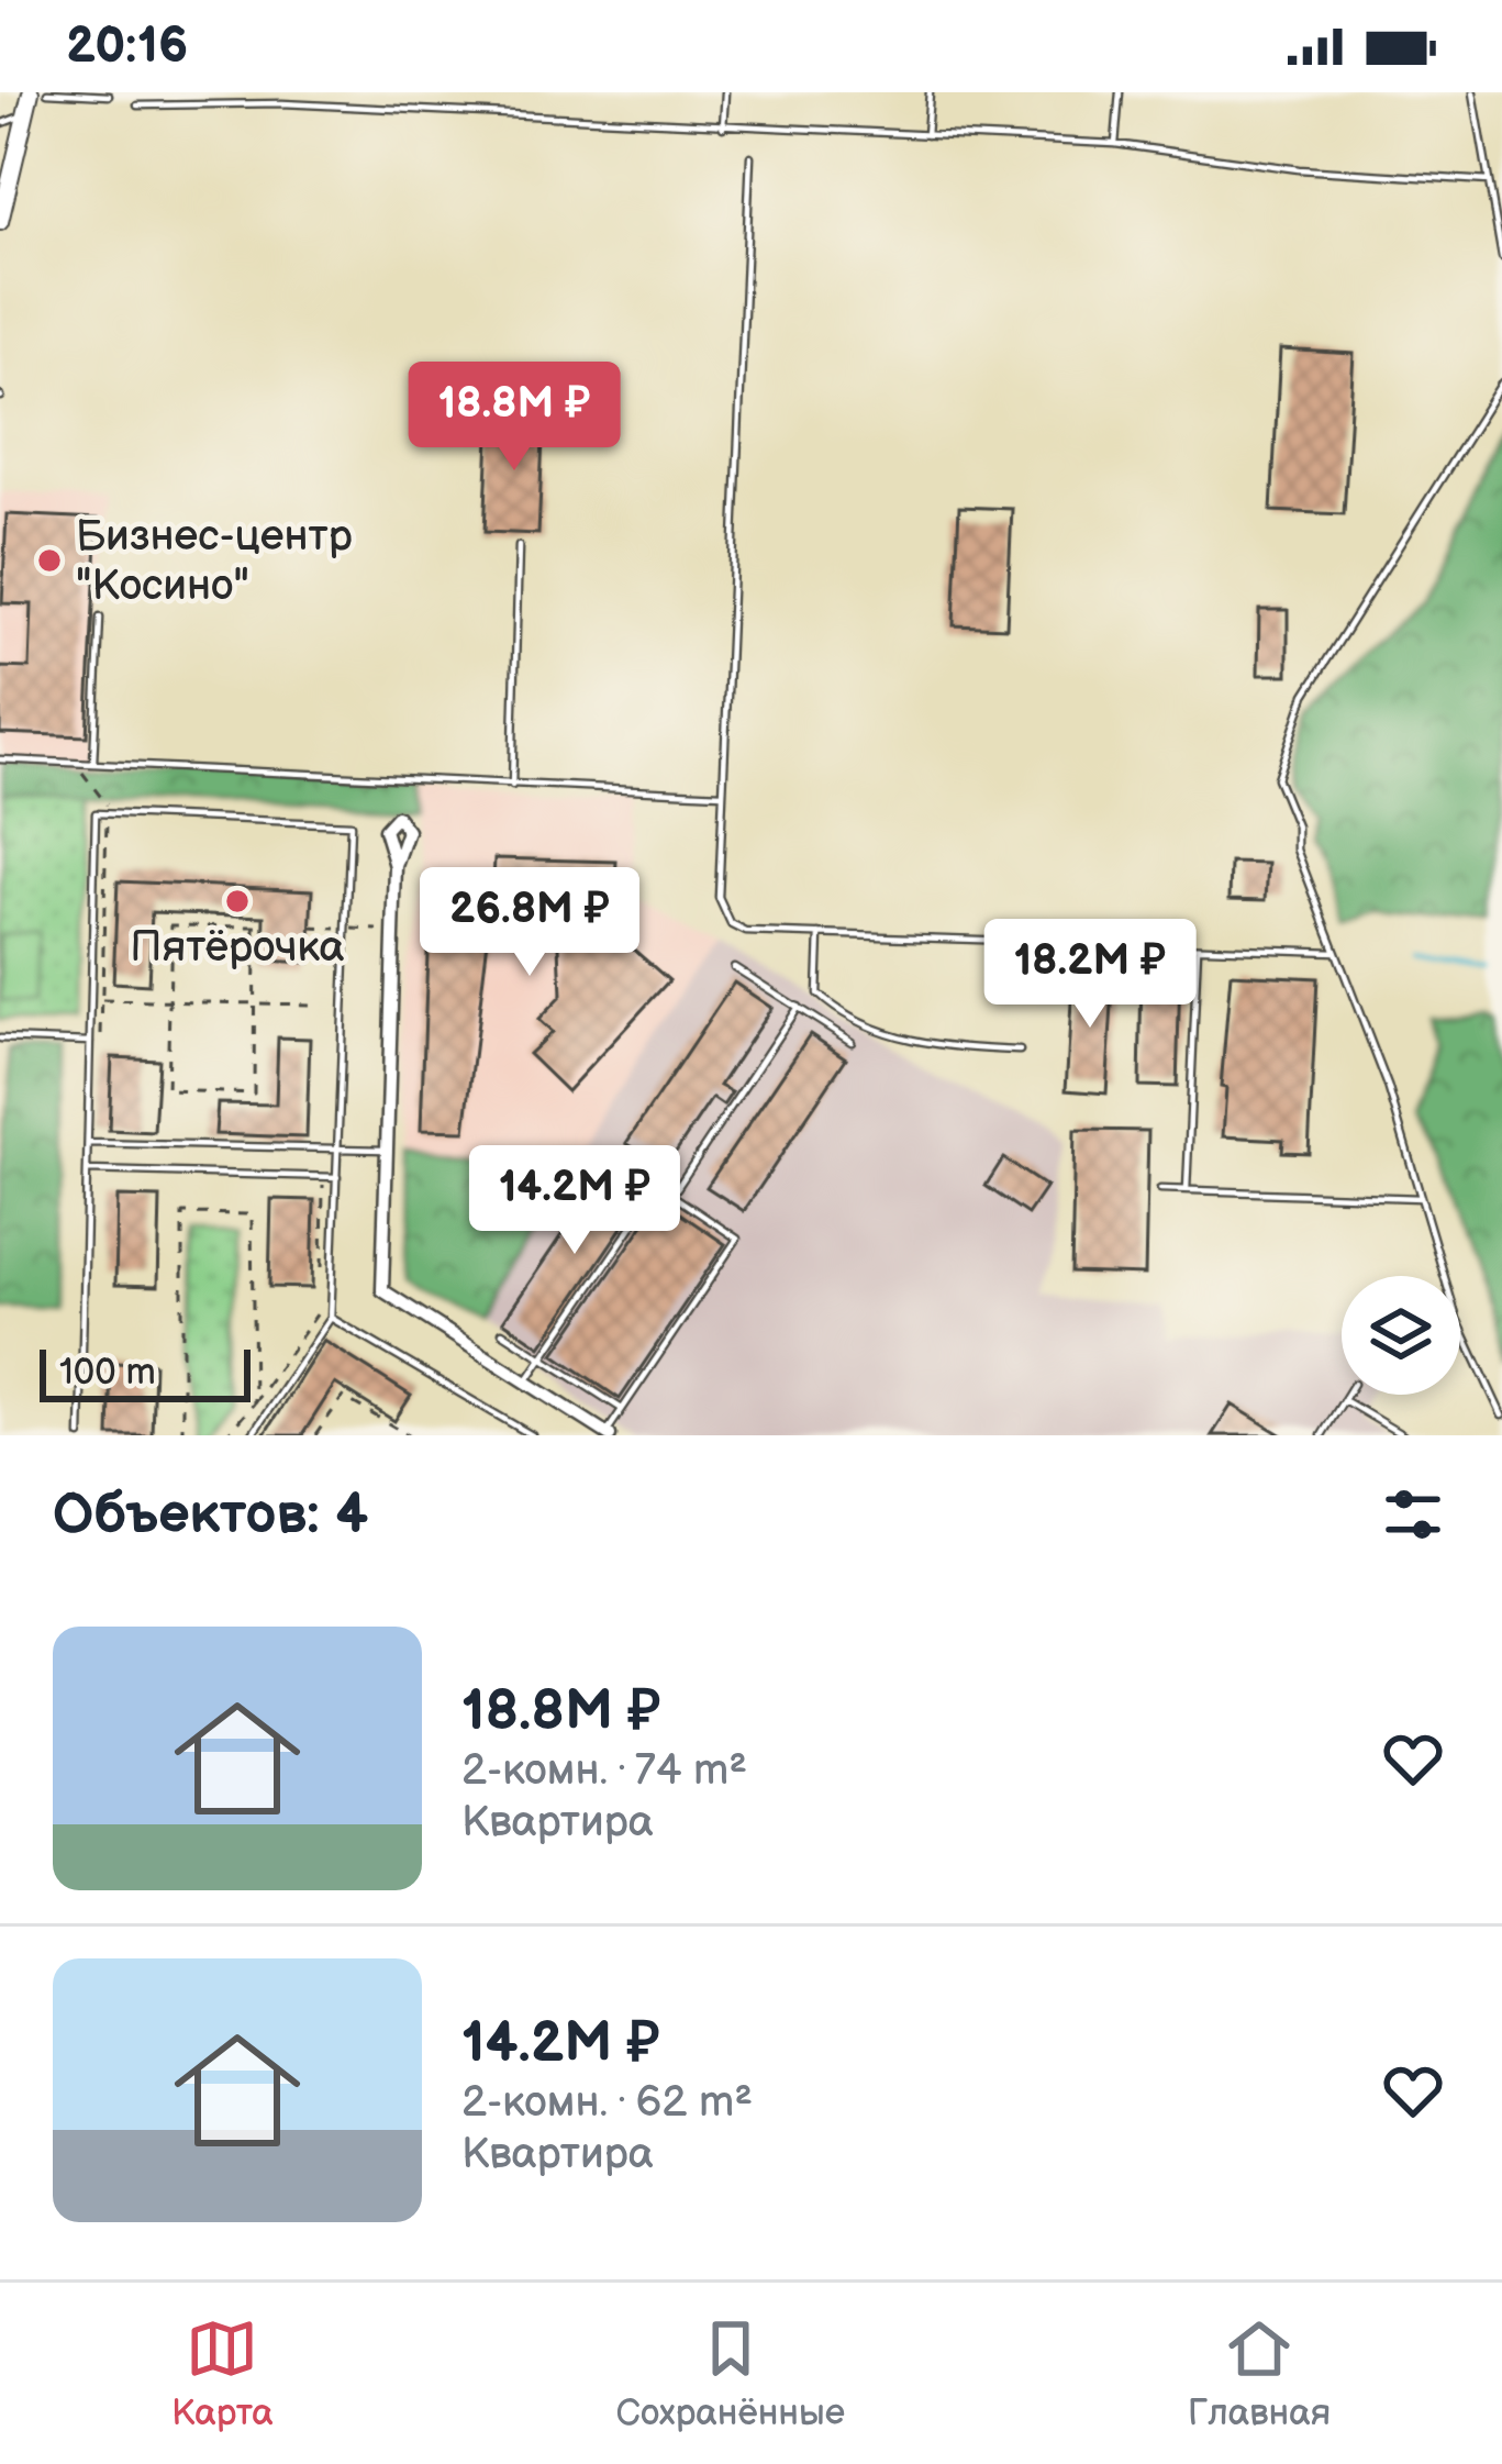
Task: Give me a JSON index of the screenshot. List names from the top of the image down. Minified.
{"places":["Бизнес-центр \"Косино\"","Пятёрочка"],"scale_bar":"100 m","page":{"status":"20:16","price":["18.8M ₽","26.8M ₽","18.2M ₽","14.2M ₽"],"scale":"100 m","heading":"Объектов: 4","list":[{"name":"18.8M ₽","note":"2-комн. · 74 m² · Квартира"},{"name":"14.2M ₽","note":"2-комн. · 62 m² · Квартира"}],"tabs":["Карта","Сохранённые","Главная"]}}
